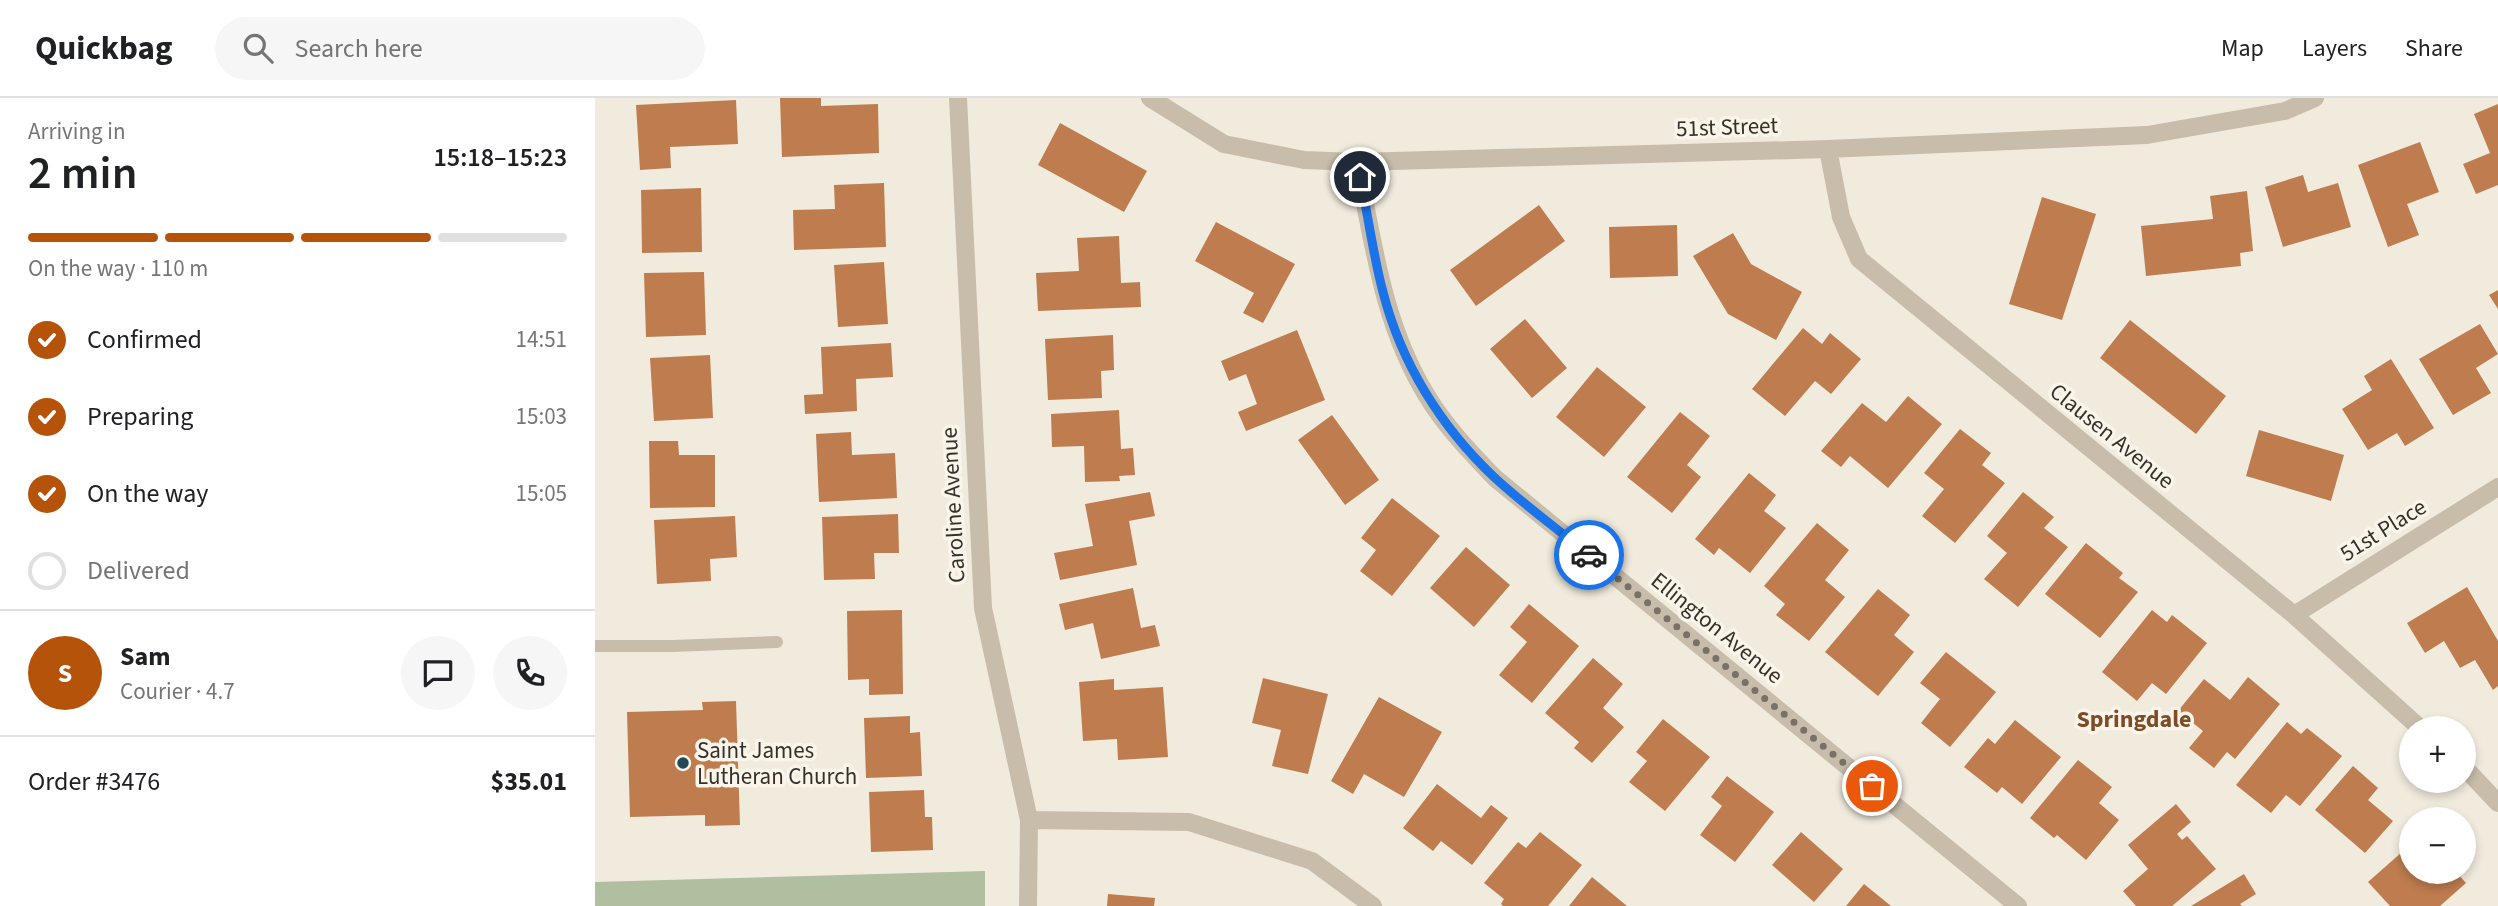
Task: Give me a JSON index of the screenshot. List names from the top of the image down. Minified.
{"streets":{"street":["51st Street","Clausen Avenue","Caroline Avenue","51st Place","Ellington Avenue"]},"crossings":[["51st Street","Clausen Avenue"],["51st Street","Ellington Avenue"],["Clausen Avenue","51st Place"]],"districts":["Springdale"],"places":["Saint James Lutheran Church"],"page":{"header":"Quickbag","search":"Search here","nav":["Map","Layers","Share"],"heading":["2 min","Arriving in","15:18–15:23"],"panel":["Sam","Courier · 4.7","Order #3476","$35.01"],"bar":"On the way · 110 m","list":[["Confirmed","14:51"],["Preparing","15:03"],["On the way","15:05"],"Delivered"],"round":"S","map_buttons":["+","−"]}}
